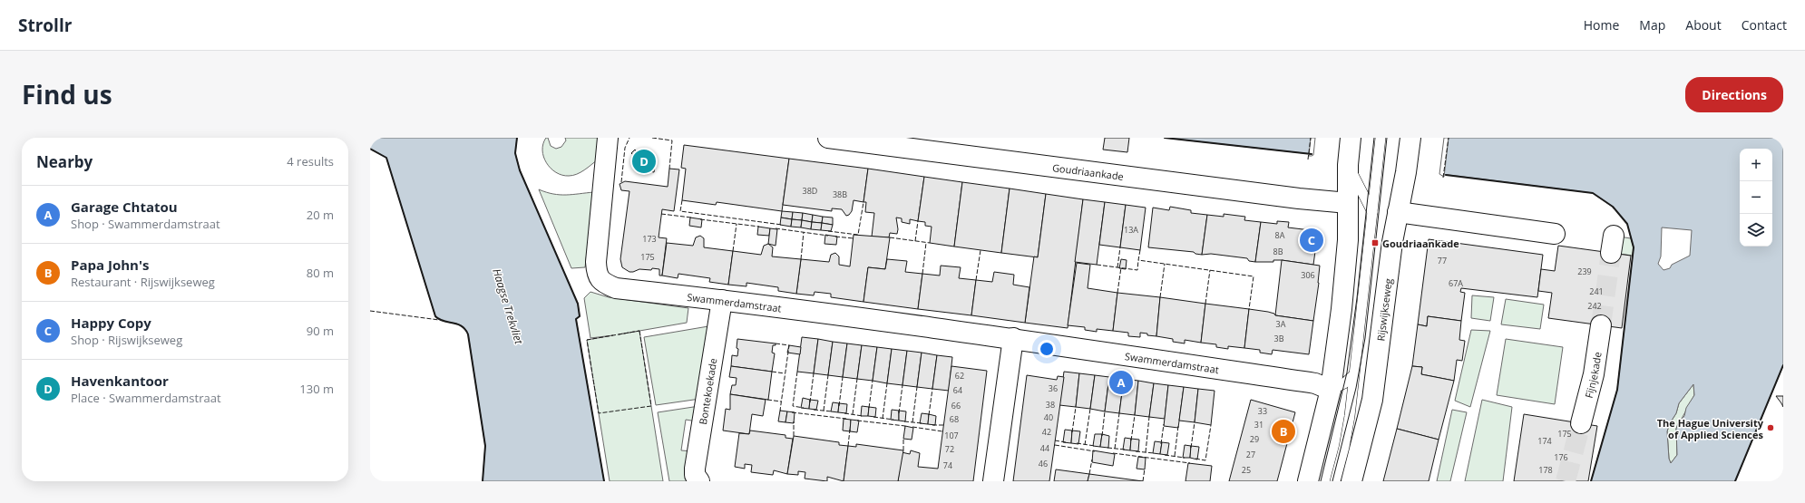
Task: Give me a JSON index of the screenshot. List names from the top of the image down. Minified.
{"streets":{"street":["Goudriaankade","Swammerdamstraat","Rijswijkseweg","Fijnjekade","Bontekoekade"]},"crossings":[["Swammerdamstraat","Bontekoekade"]],"water":["Haagse Trekvliet"],"places":{"transit":["Goudriaankade"],"other":["The Hague University of Applied Sciences"]},"house_numbers":["38D","38B","13A","8A","173","8B","175","77","239","306","67A","241","242","3A","3B","62","36","64","38","66","33","40","68","31","42","175","107","29","174","44","72","27","176","46","74","25","178"],"page":{"header":"Strollr","nav":["Home","Map","About","Contact"],"title":"Find us","buttons":"Directions","heading":["Nearby","4 results"],"pins":["D","C","A","B"],"map_buttons":["+","−"],"list":[{"mark":"A","name":"Garage Chtatou","note":"Shop · Swammerdamstraat","value":"20 m"},{"mark":"B","name":"Papa John's","note":"Restaurant · Rijswijkseweg","value":"80 m"},{"mark":"C","name":"Happy Copy","note":"Shop · Rijswijkseweg","value":"90 m"},{"mark":"D","name":"Havenkantoor","note":"Place · Swammerdamstraat","value":"130 m"}]}}
